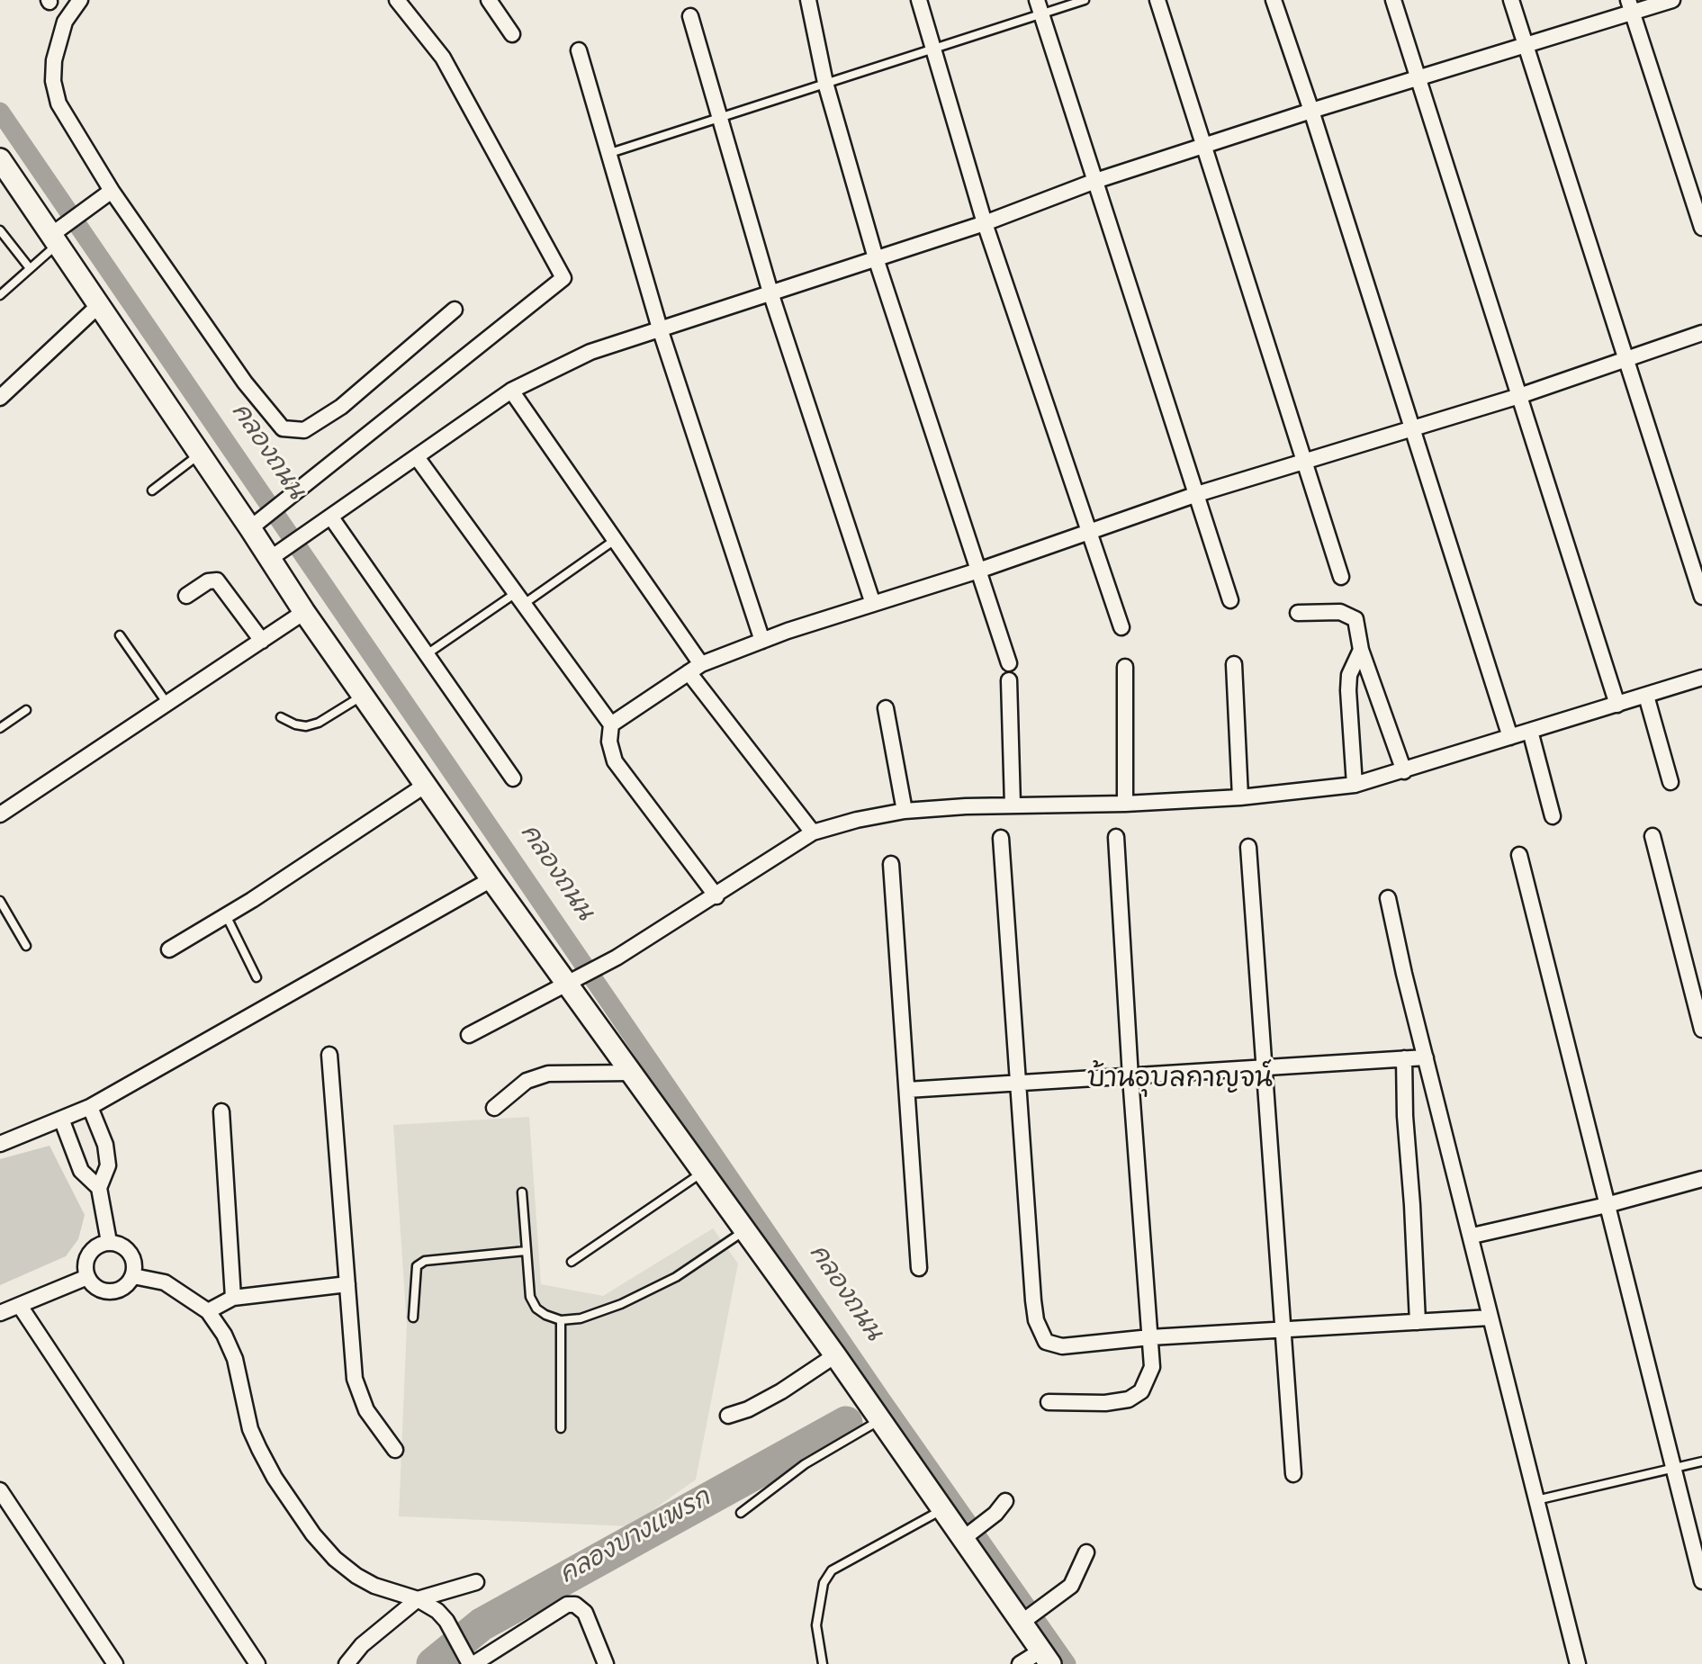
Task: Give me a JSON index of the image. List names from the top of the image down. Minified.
{"districts":["บ้านอุบลกาญจน์"],"water":["คลองถนน","คลองบางแพรก"]}
